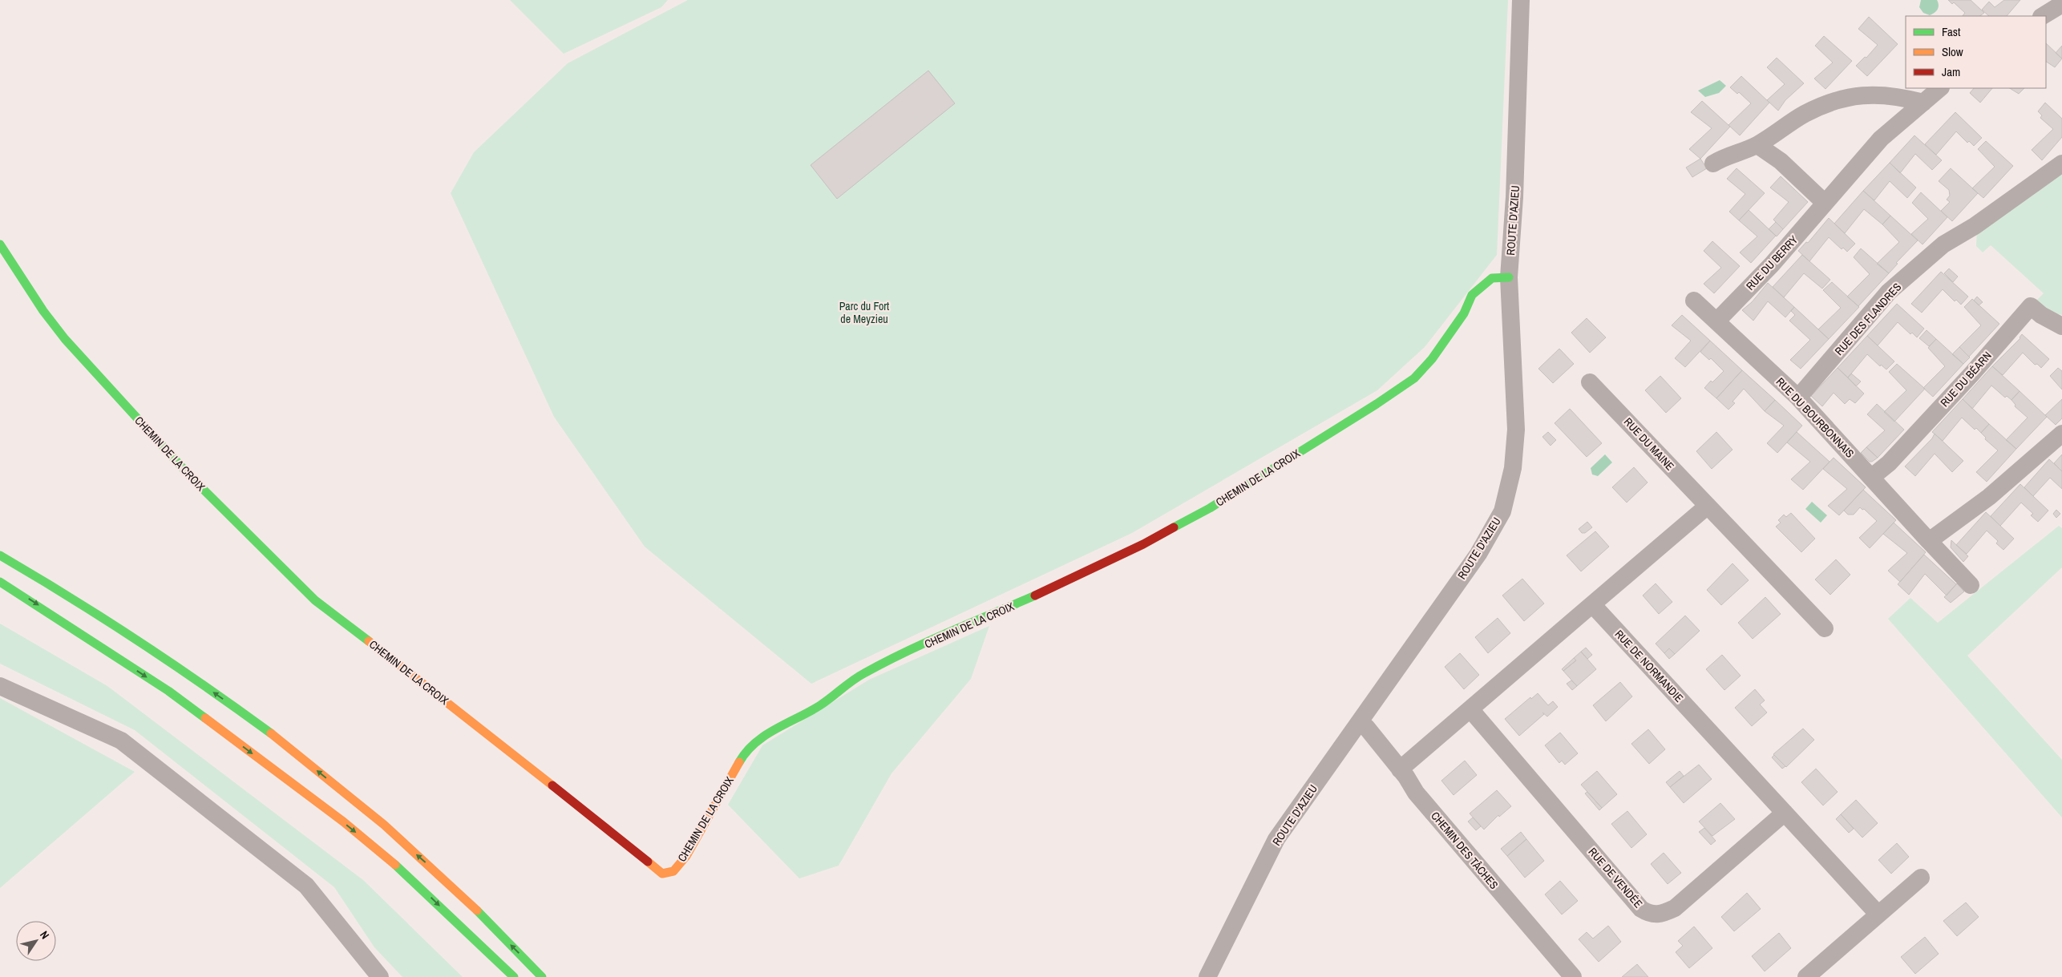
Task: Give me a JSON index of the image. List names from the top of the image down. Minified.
{"streets":{"main road":["CHEMIN DE LA CROIX"],"street":["ROUTE D'AZIEU","RUE DU BERRY","RUE DES FLANDRES","RUE DU BÉARN","RUE DU BOURBONNAIS","RUE DU MAINE","RUE DE NORMANDIE","CHEMIN DES TÂCHES","RUE DE VENDÉE"]},"crossings":[["ROUTE D'AZIEU","CHEMIN DE LA CROIX"],["ROUTE D'AZIEU","CHEMIN DES TÂCHES"],["RUE DU BERRY","RUE DU BOURBONNAIS"],["RUE DES FLANDRES","RUE DU BOURBONNAIS"],["RUE DU BÉARN","RUE DU BOURBONNAIS"],["RUE DE NORMANDIE","RUE DE VENDÉE"]],"parks":["Parc du Fort de Meyzieu"],"legend":["Fast","Slow","Jam"],"north":"top right"}
